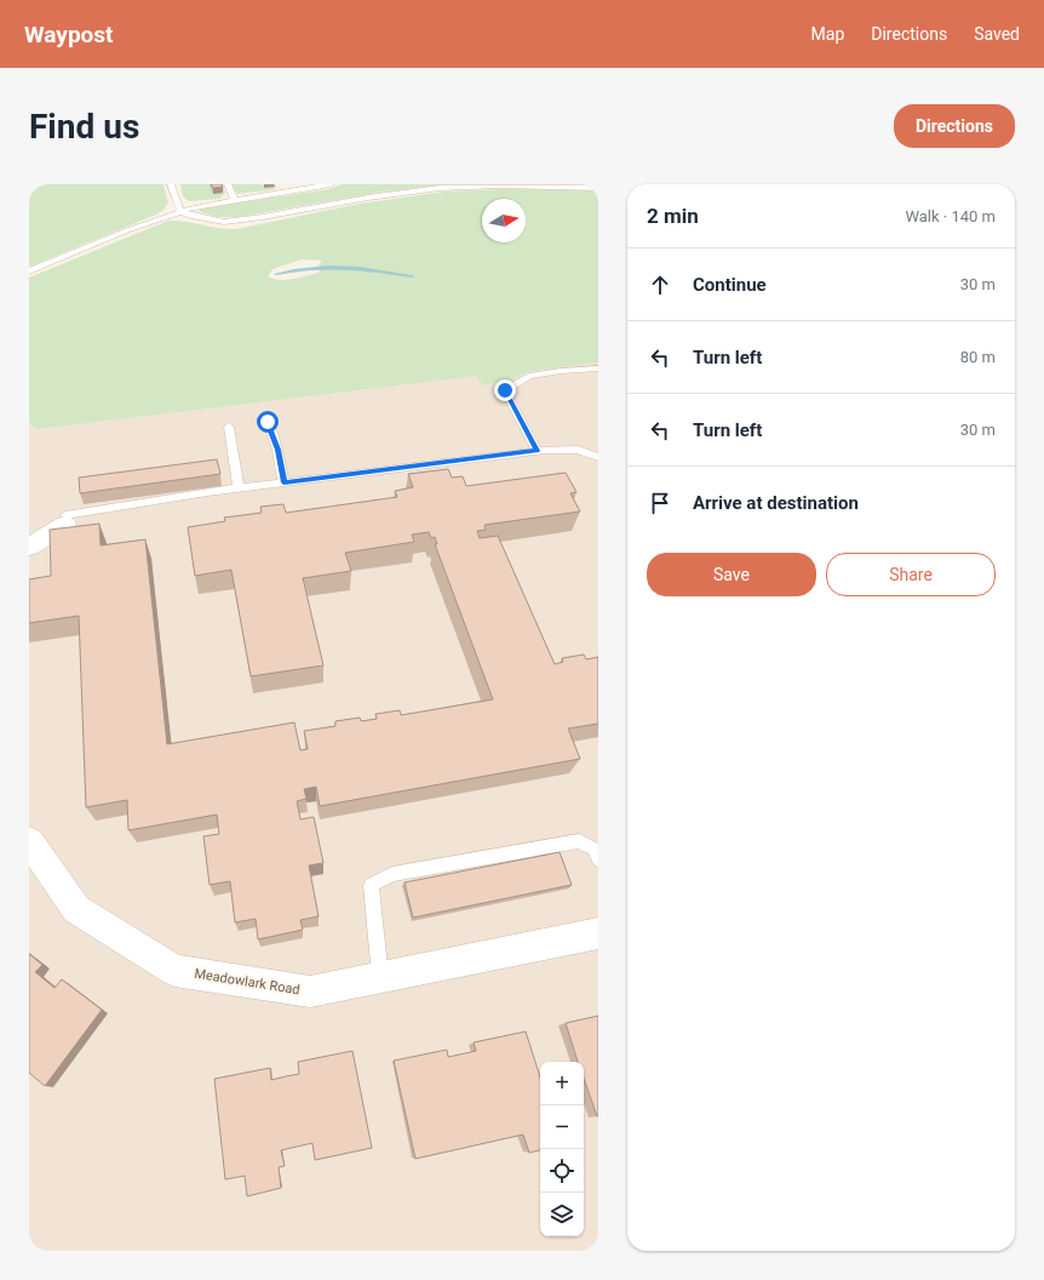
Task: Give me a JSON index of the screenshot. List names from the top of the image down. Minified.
{"streets":{"street":["Meadowlark Road"]},"north":"right","page":{"header":"Waypost","nav":["Map","Directions","Saved"],"buttons":["Directions",["Save","Share"]],"title":"Find us","heading":["2 min","Walk · 140 m"],"list":[["Continue","30 m"],["Turn left","80 m"],["Turn left","30 m"],"Arrive at destination"],"map_buttons":["+","−"]}}
